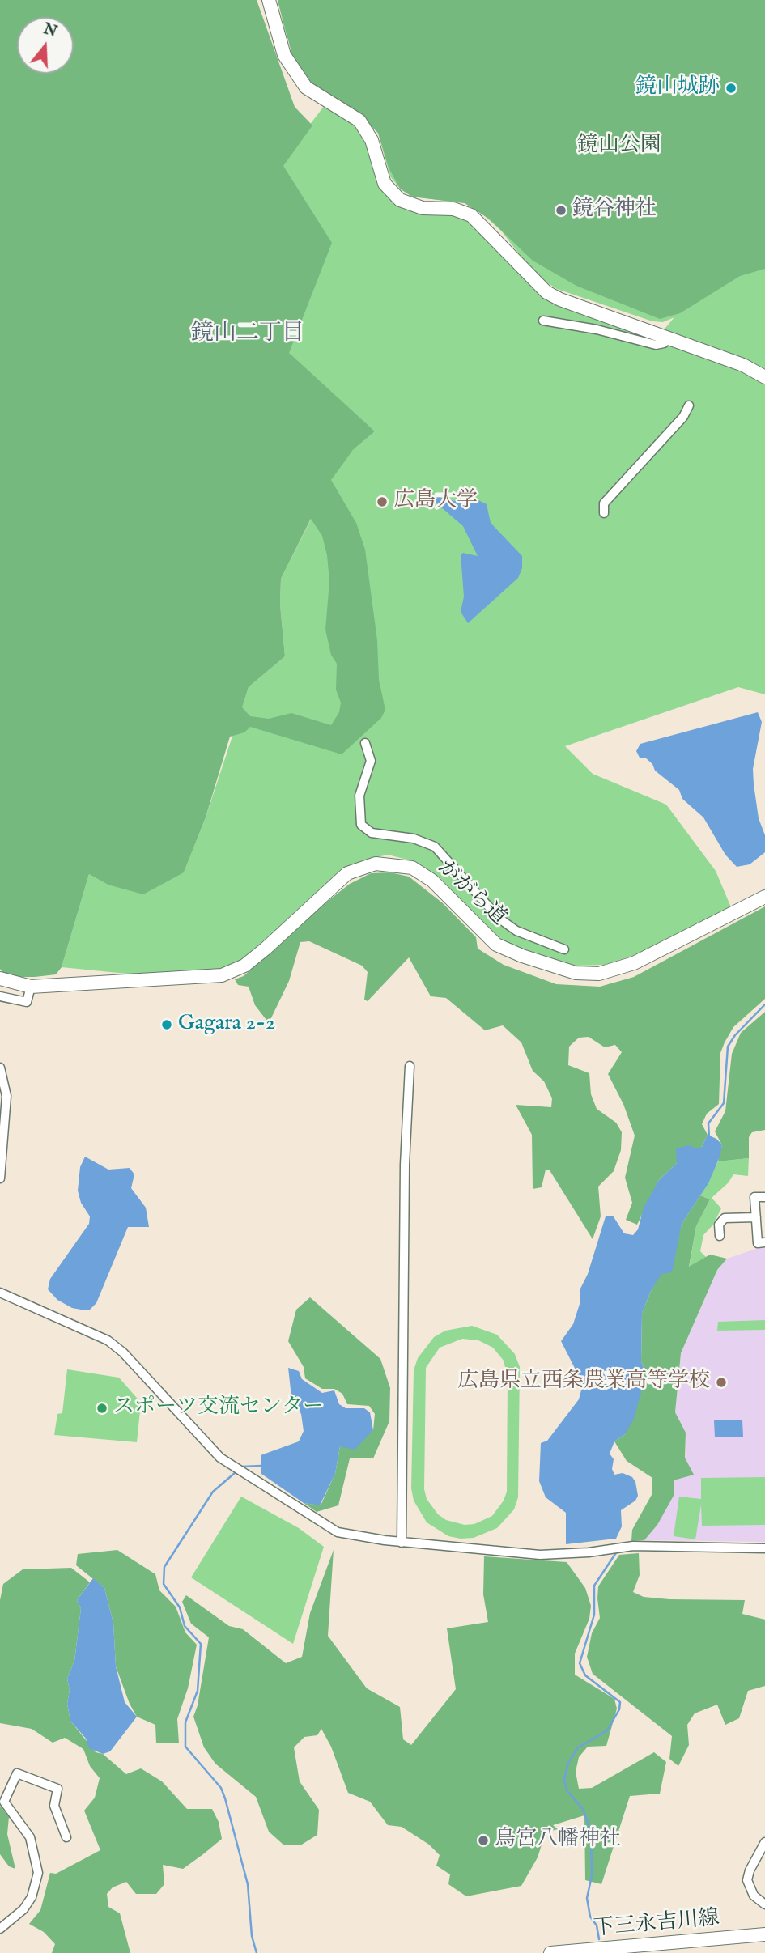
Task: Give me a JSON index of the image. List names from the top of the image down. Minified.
{"streets":{"street":["ががら道","下三永吉川線"]},"districts":["鏡山二丁目"],"parks":["鏡山公園"],"places":["鏡山城跡","鏡谷神社","広島大学","Gagara 2-2","広島県立西条農業高等学校","スポーツ交流センター","鳥宮八幡神社"],"north":"top"}
